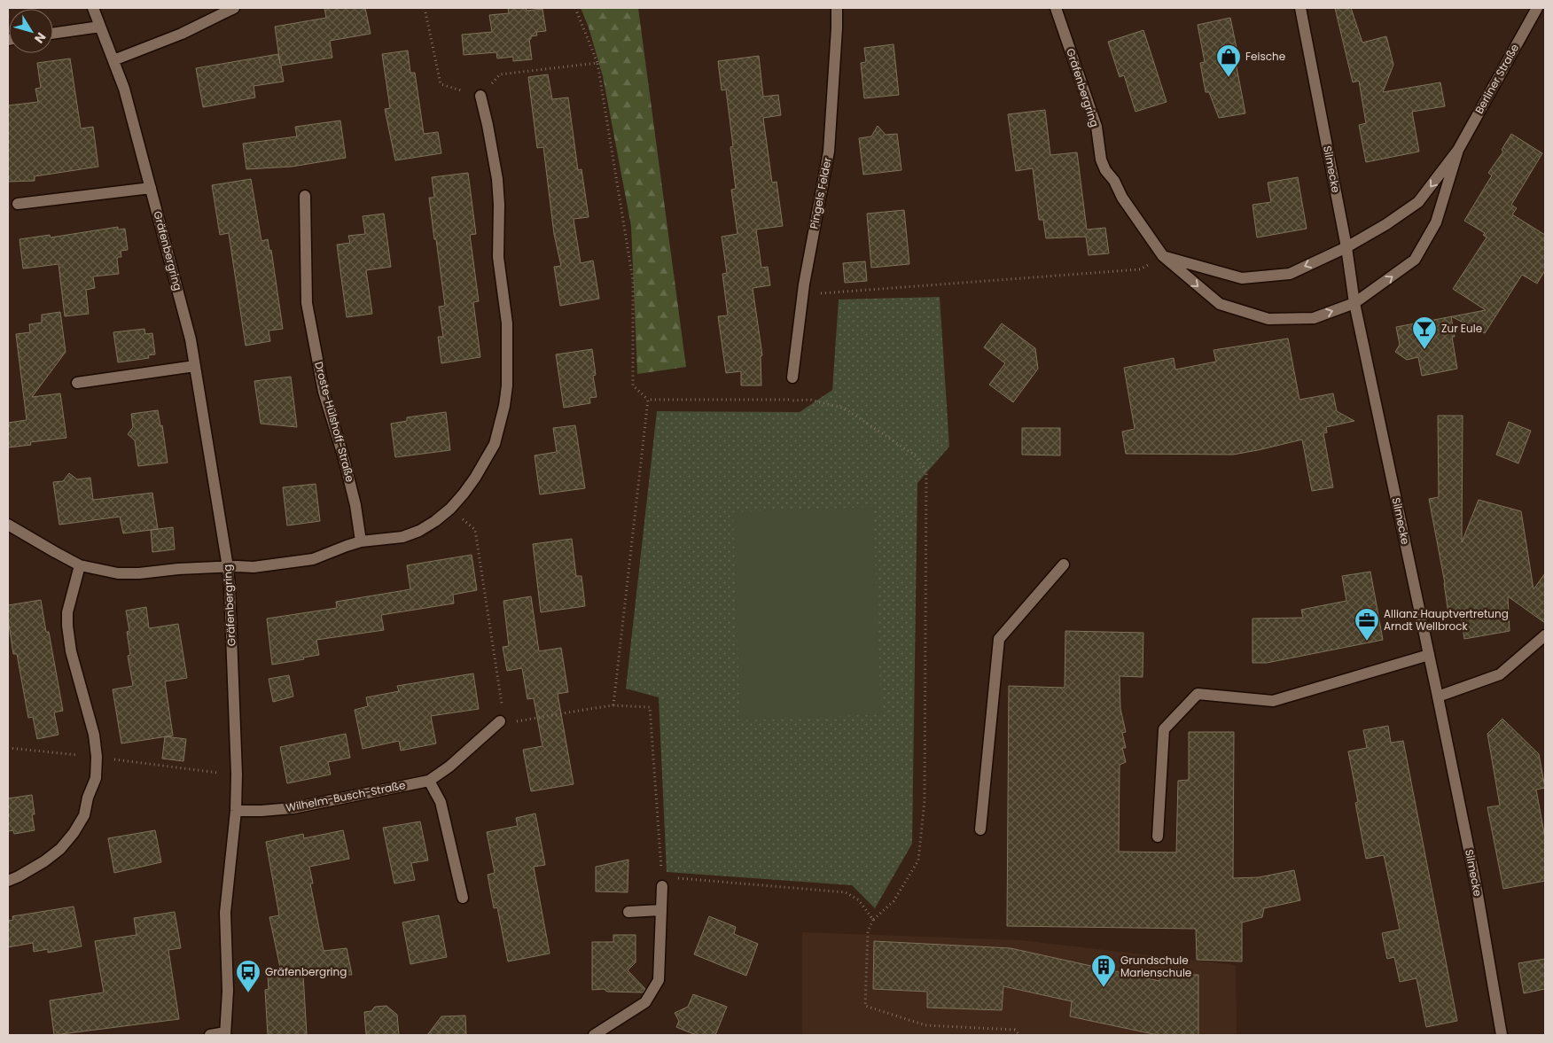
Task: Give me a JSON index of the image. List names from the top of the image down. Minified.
{"streets":{"street":["Berliner Straße","Gräfenbergring","Silmecke","Pingels Felder","Droste-Hülshoff-Straße","Wilhelm-Busch-Straße"]},"crossings":[["Berliner Straße","Gräfenbergring"],["Berliner Straße","Silmecke"],["Gräfenbergring","Silmecke"],["Gräfenbergring","Wilhelm-Busch-Straße"]],"places":{"shop":["Feische"],"bar":["Zur Eule"],"office":["Allianz Hauptvertretung Arndt Wellbrock"],"building":["Grundschule Marienschule"],"bus stop":["Gräfenbergring"]},"north":"bottom right"}
